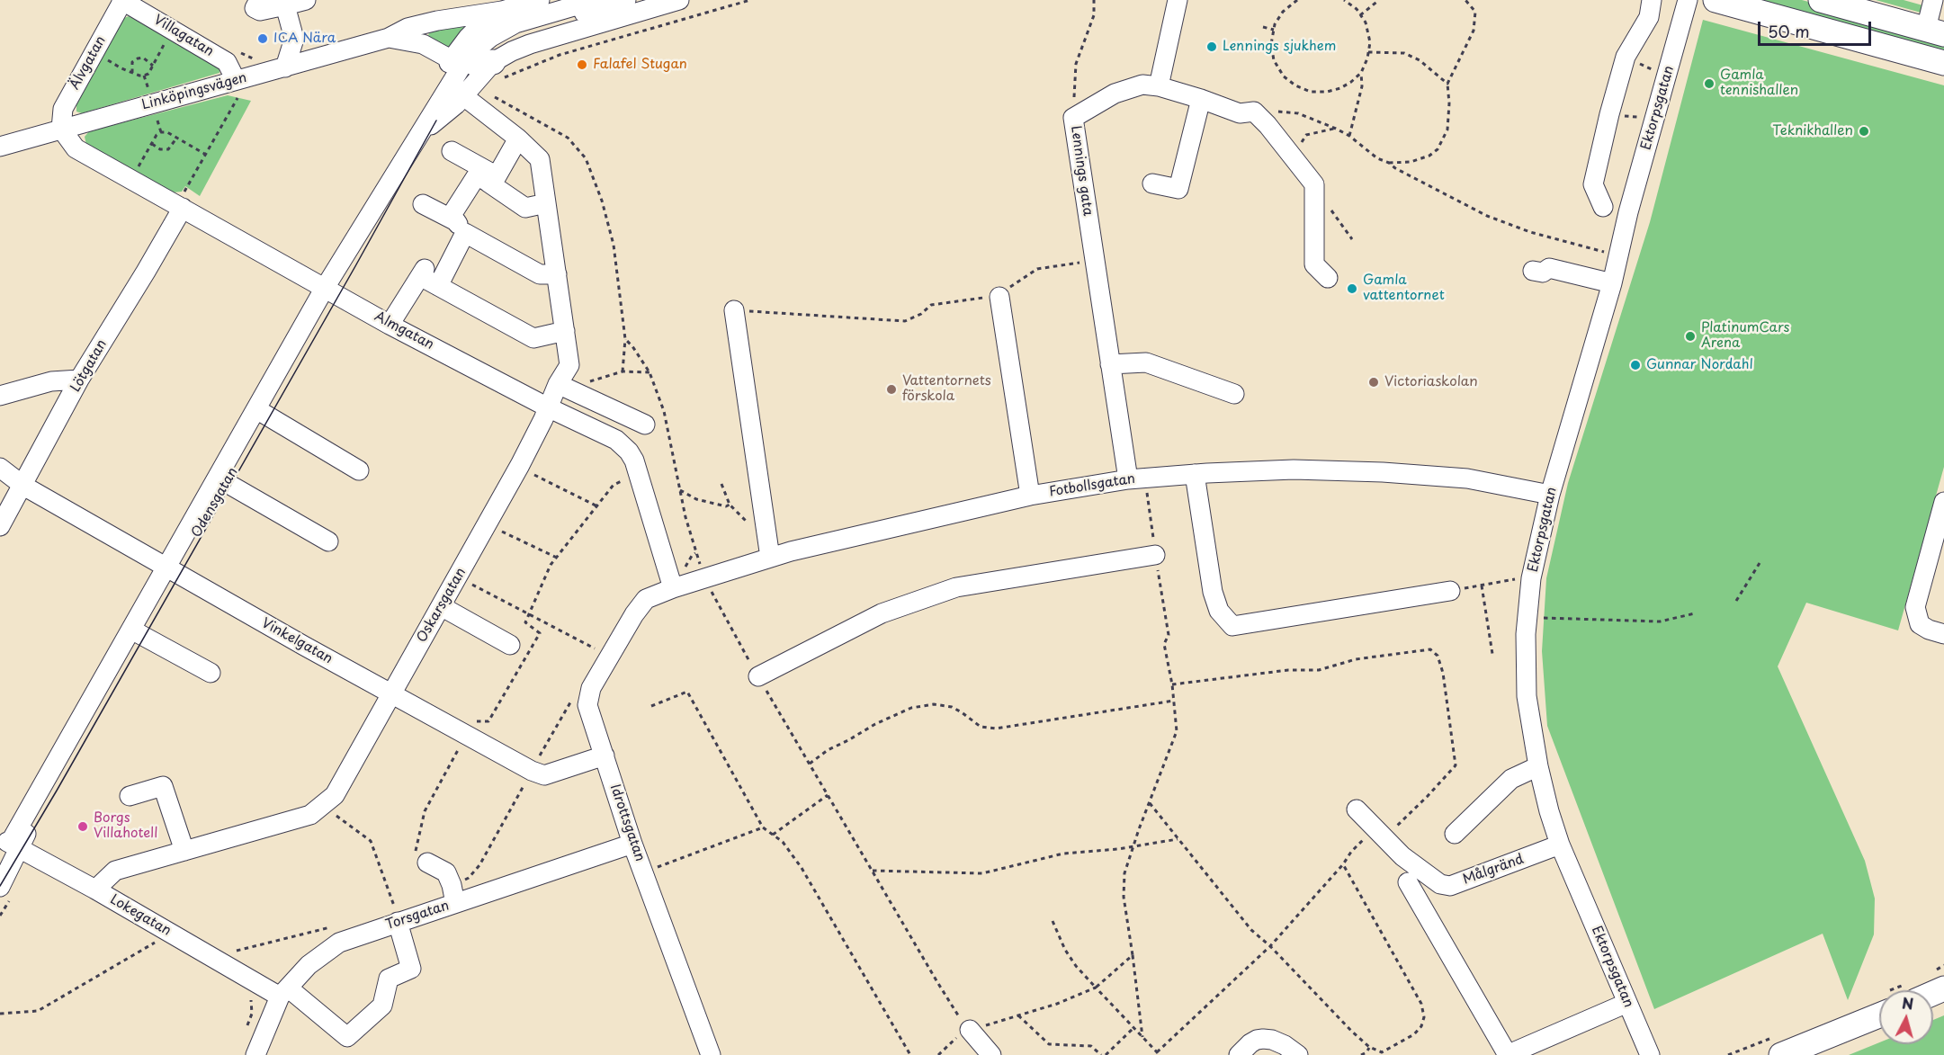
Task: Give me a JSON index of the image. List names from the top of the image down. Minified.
{"streets":{"street":["Villagatan","Älvgatan","Linköpingsvägen","Ektorpsgatan","Lennings gata","Almgatan","Lötgatan","Fotbollsgatan","Odensgatan","Oskarsgatan","Vinkelgatan","Idrottsgatan","Målgränd","Lokegatan","Torsgatan"]},"crossings":[["Villagatan","Älvgatan"],["Villagatan","Linköpingsvägen"],["Älvgatan","Linköpingsvägen"],["Älvgatan","Almgatan"],["Linköpingsvägen","Almgatan"],["Linköpingsvägen","Odensgatan"],["Linköpingsvägen","Oskarsgatan"],["Ektorpsgatan","Fotbollsgatan"],["Ektorpsgatan","Målgränd"],["Lennings gata","Fotbollsgatan"],["Almgatan","Lötgatan"],["Almgatan","Fotbollsgatan"],["Almgatan","Odensgatan"],["Almgatan","Oskarsgatan"],["Lötgatan","Vinkelgatan"],["Fotbollsgatan","Idrottsgatan"],["Odensgatan","Vinkelgatan"],["Oskarsgatan","Vinkelgatan"],["Oskarsgatan","Lokegatan"],["Vinkelgatan","Idrottsgatan"],["Idrottsgatan","Torsgatan"],["Lokegatan","Torsgatan"]],"places":["ICA Nära","Lennings sjukhem","Falafel Stugan","Gamla tennishallen","Teknikhallen","Gamla vattentornet","PlatinumCars Arena","Gunnar Nordahl","Victoriaskolan","Vattentornets förskola","Borgs Villahotell"],"scale_bar":"50 m","north":"top"}
